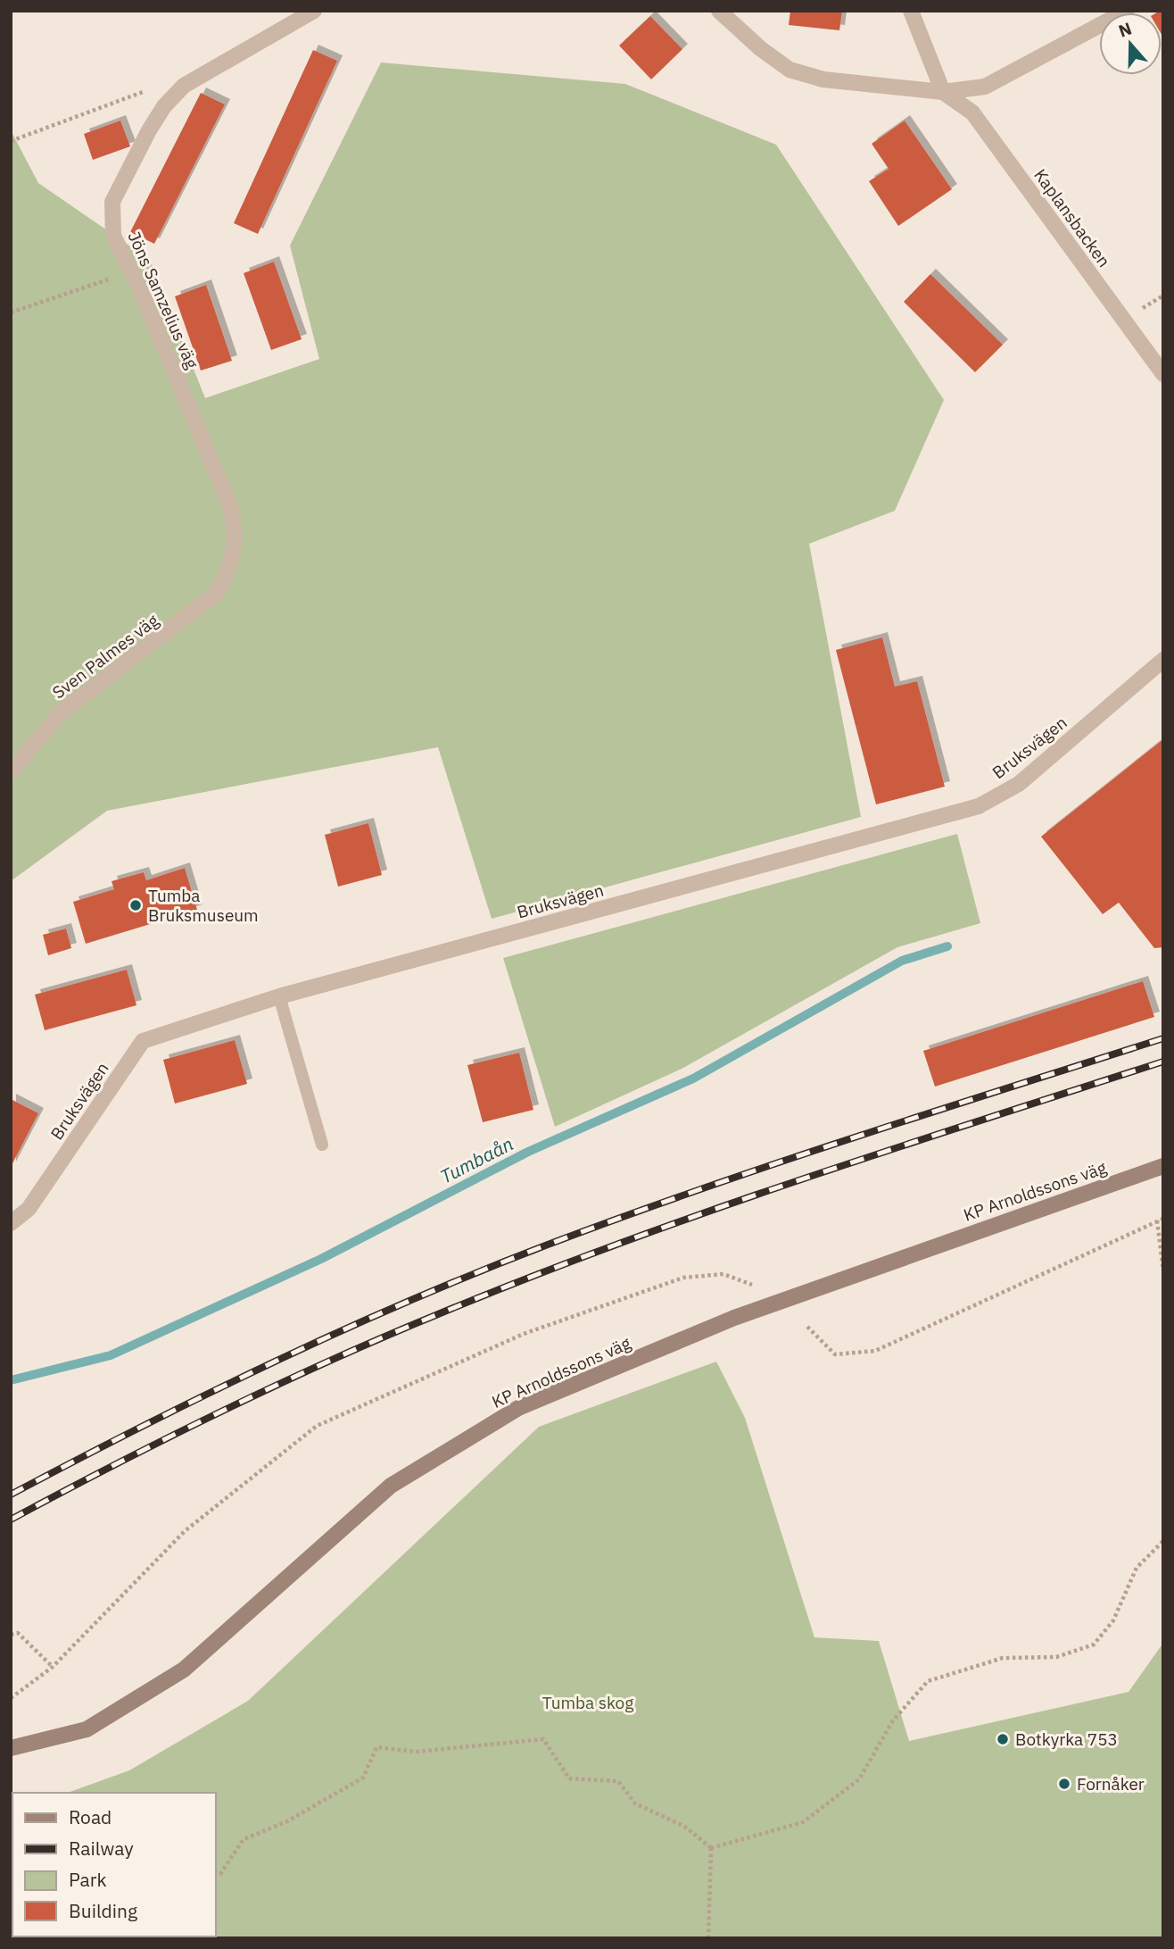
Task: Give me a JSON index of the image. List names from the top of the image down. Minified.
{"streets":{"main road":["KP Arnoldssons väg"],"street":["Kaplansbacken","Jöns Samzelius väg","Sven Palmes väg","Bruksvägen"]},"crossings":[["Jöns Samzelius väg","Sven Palmes väg"]],"water":["Tumbaån"],"parks":["Tumba skog"],"places":["Tumba Bruksmuseum","Botkyrka 753","Fornåker"],"legend":["Road","Railway","Park","Building"],"north":"top"}
